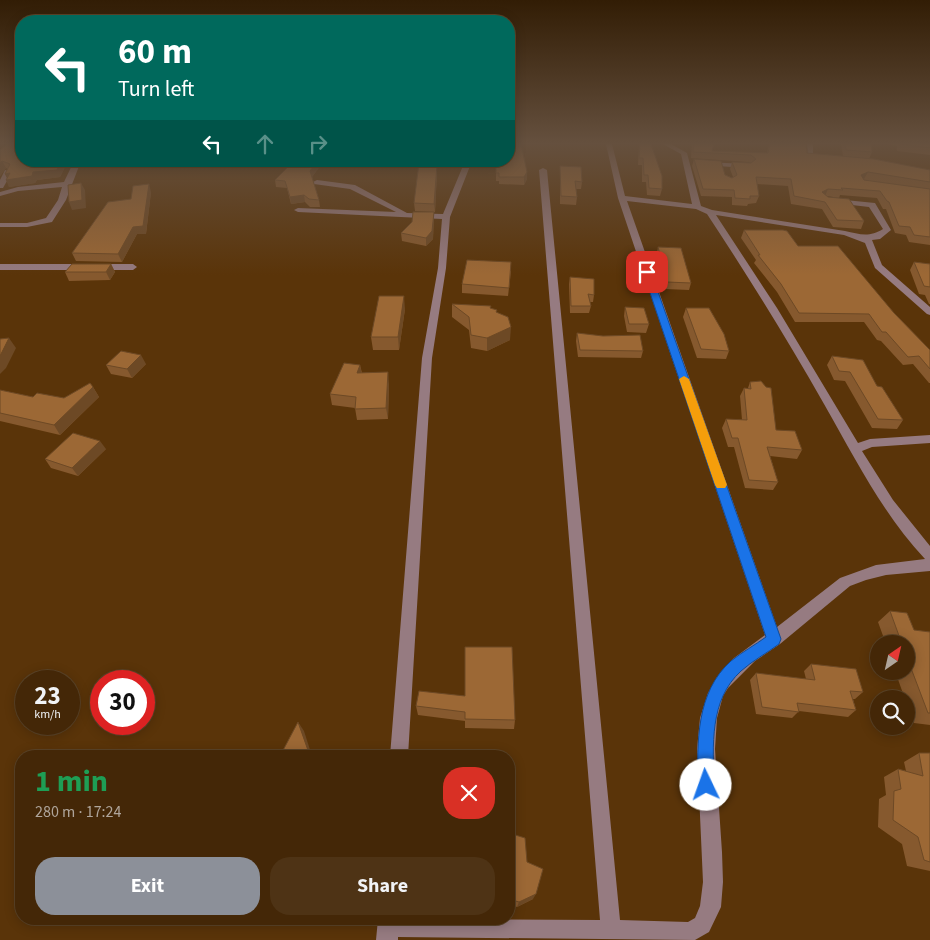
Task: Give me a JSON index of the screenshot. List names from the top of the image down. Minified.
{"north":"top right","page":{"turn":["60 m","Turn left"],"speed":"23 km/h","limit":"30","heading":["1 min","280 m · 17:24"],"buttons":["Exit","Share"]}}
